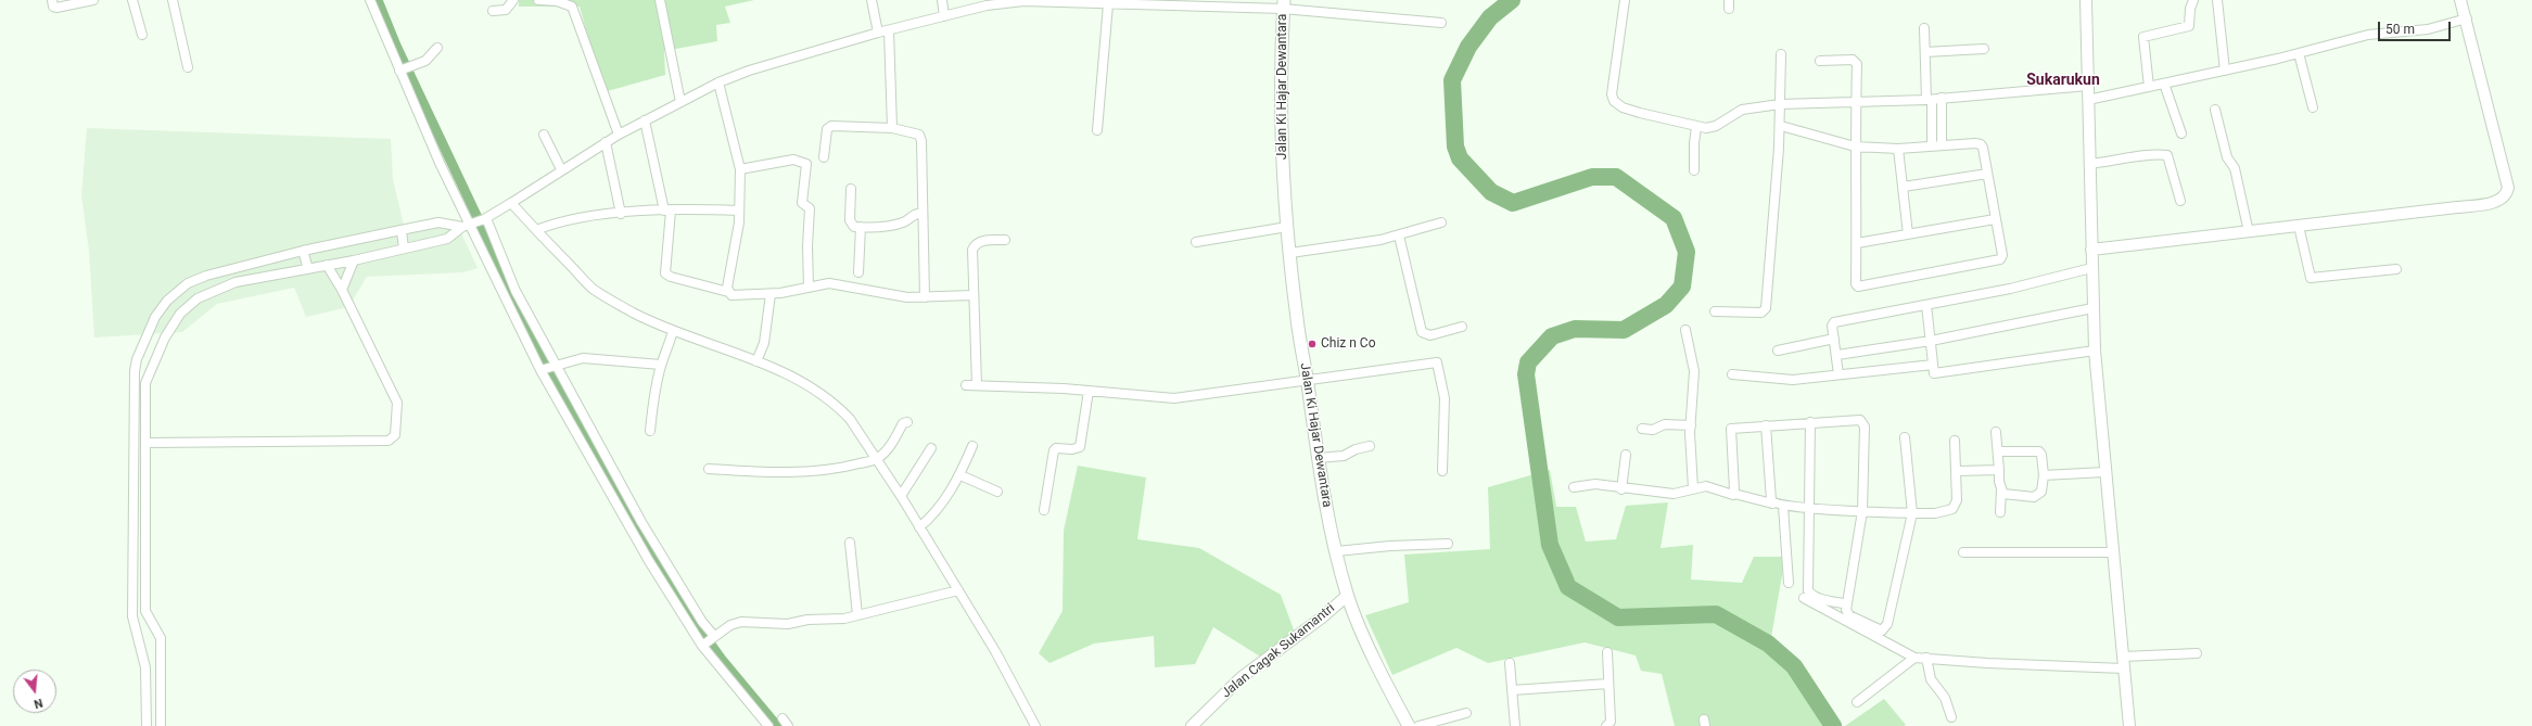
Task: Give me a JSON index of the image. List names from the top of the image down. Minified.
{"streets":{"main road":["Jalan Ki Hajar Dewantara"],"street":["Jalan Cagak Sukamantri"]},"crossings":[["Jalan Ki Hajar Dewantara","Jalan Cagak Sukamantri"]],"districts":["Sukarukun"],"places":["Chiz n Co"],"scale_bar":"50 m","north":"bottom"}
